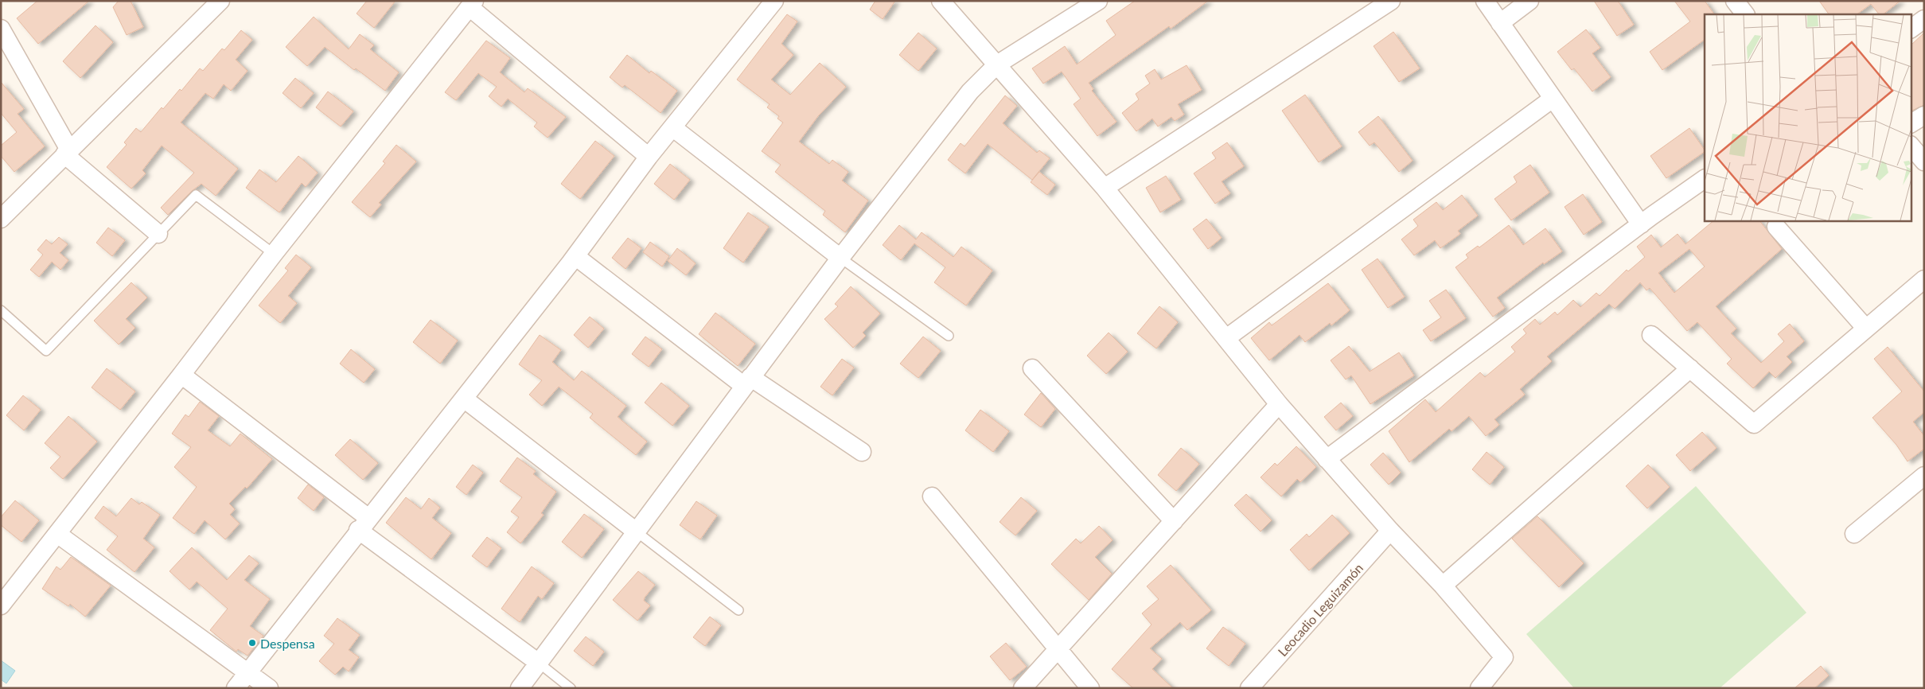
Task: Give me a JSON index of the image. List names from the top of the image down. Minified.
{"streets":{"street":["Leocadio Leguizamón"]},"places":["Despensa"]}
